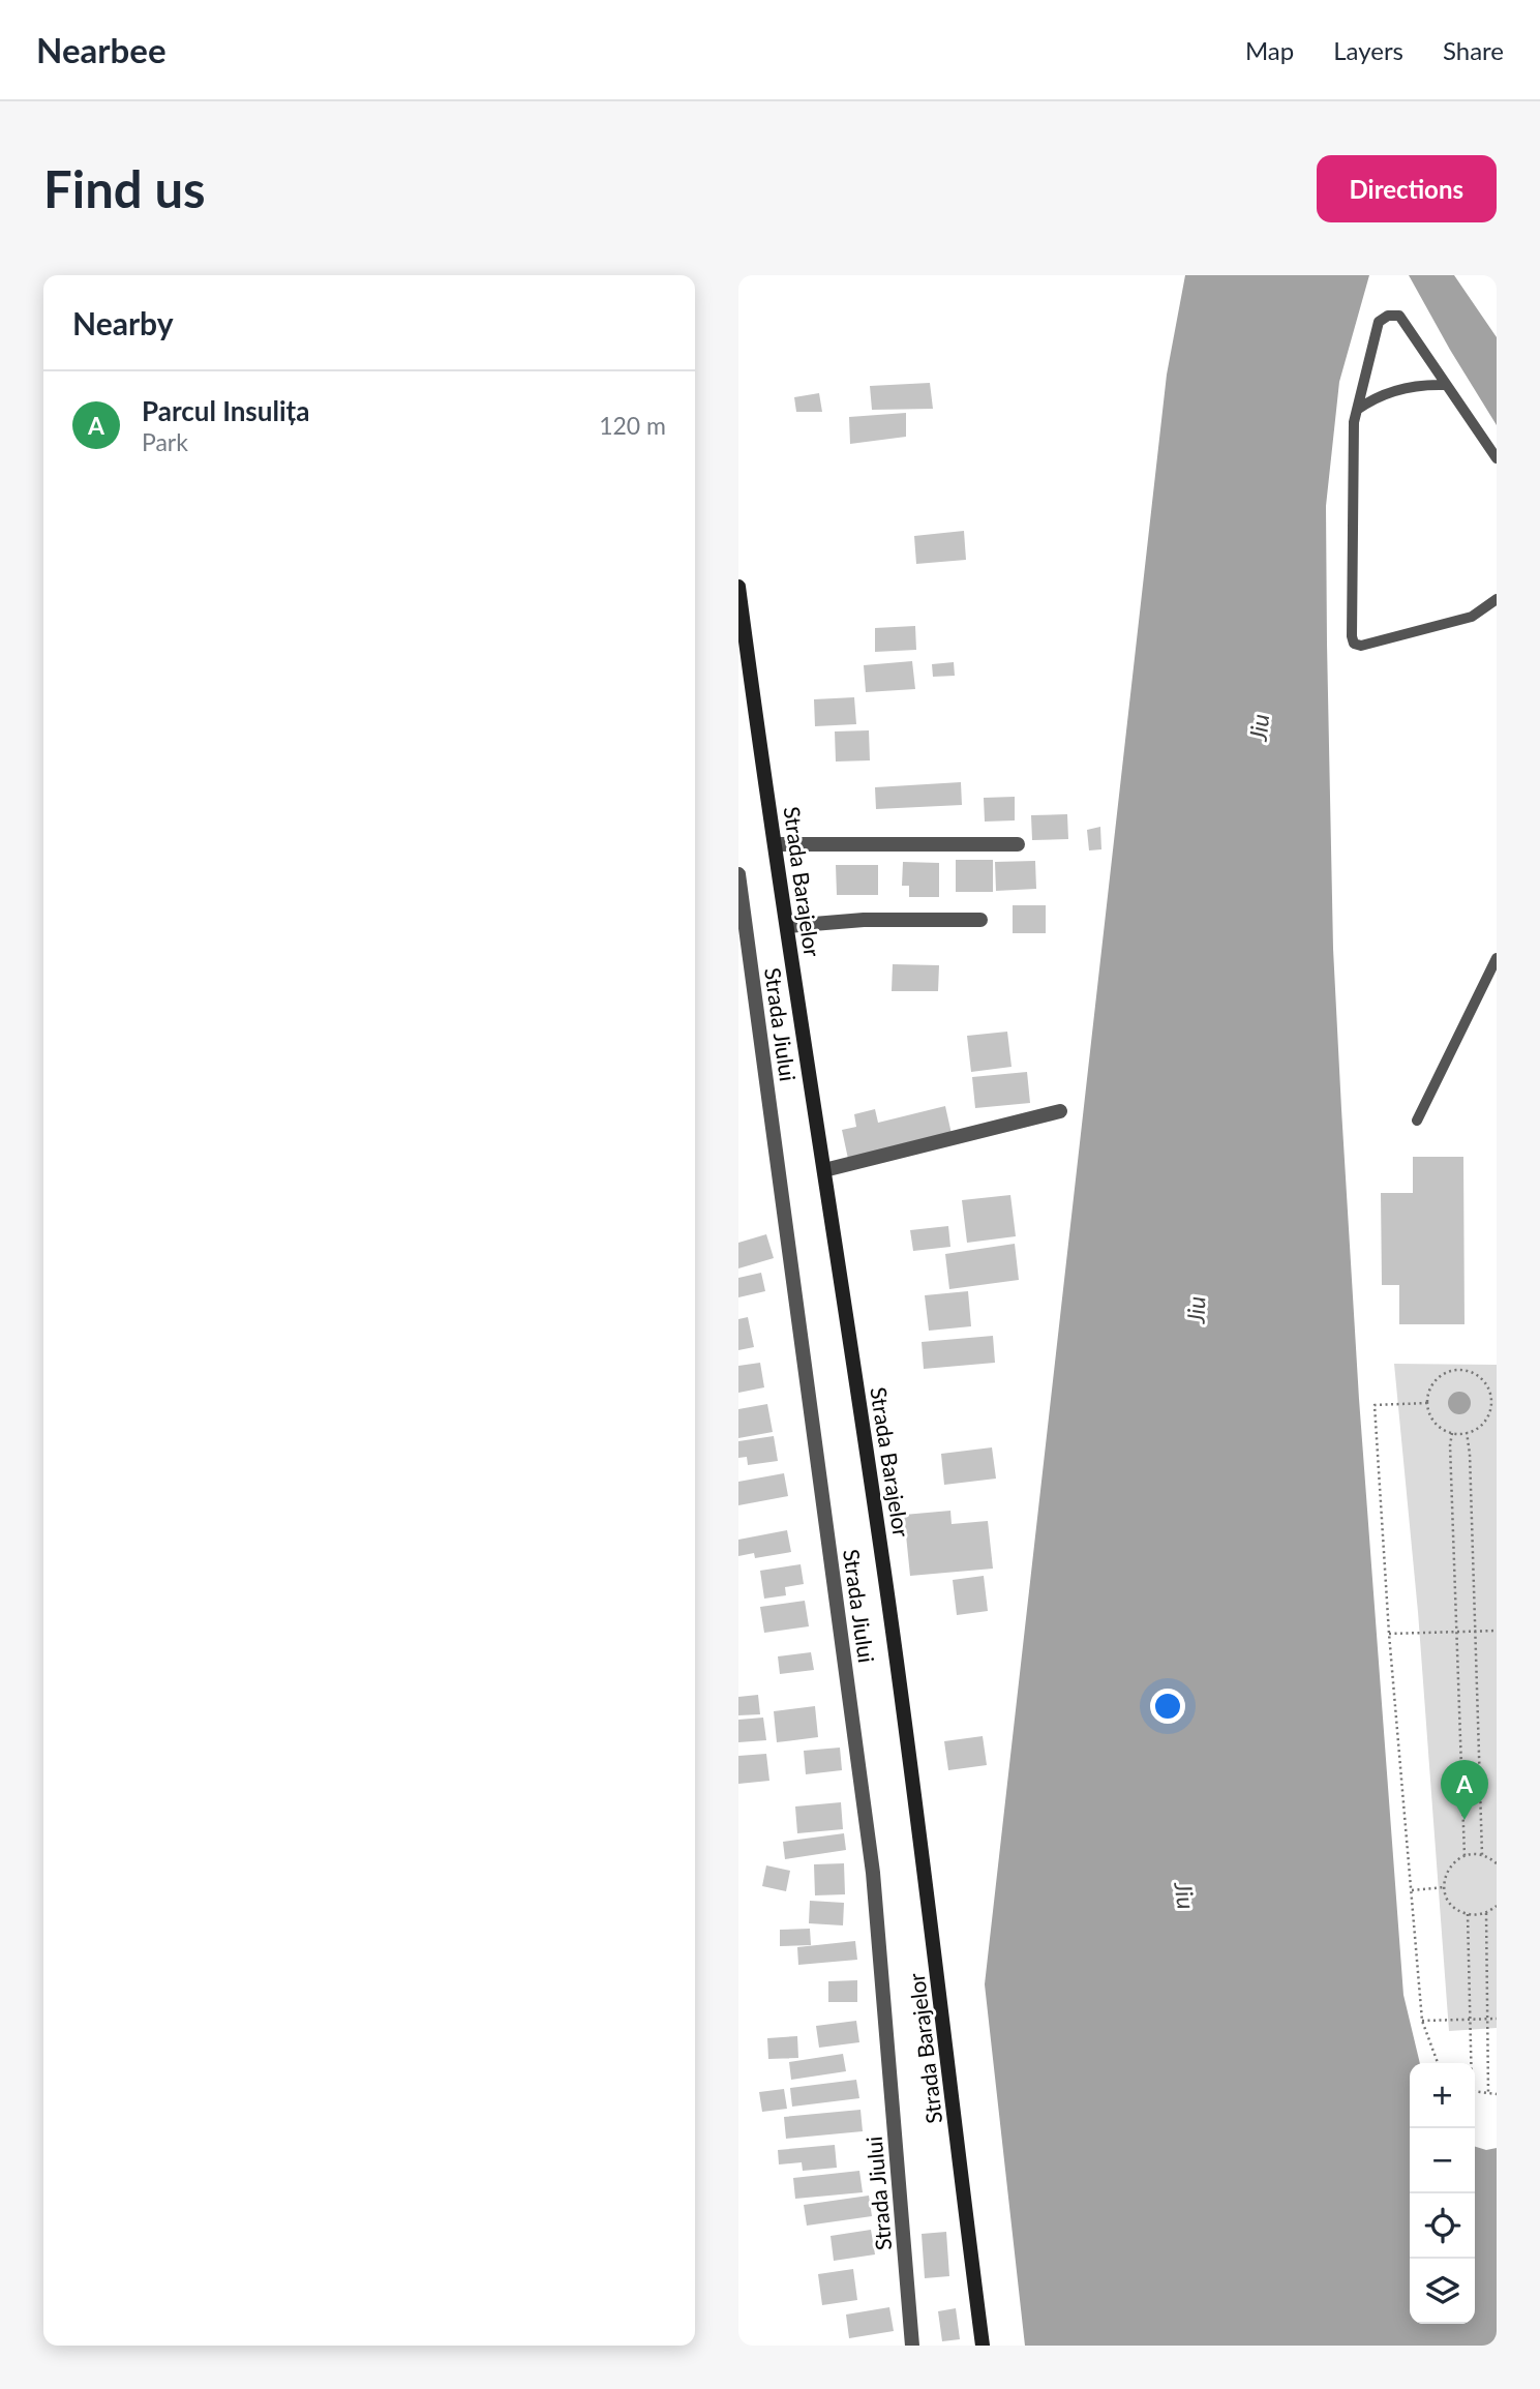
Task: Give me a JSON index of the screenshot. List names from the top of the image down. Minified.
{"streets":{"main road":["Strada Barajelor"],"street":["Strada Jiului"]},"water":["Jiu"],"page":{"header":"Nearbee","nav":["Map","Layers","Share"],"buttons":"Directions","title":"Find us","heading":"Nearby","list":[{"mark":"A","name":"Parcul Insulița","note":"Park","value":"120 m"}],"pins":"A","map_buttons":["+","−"]}}
